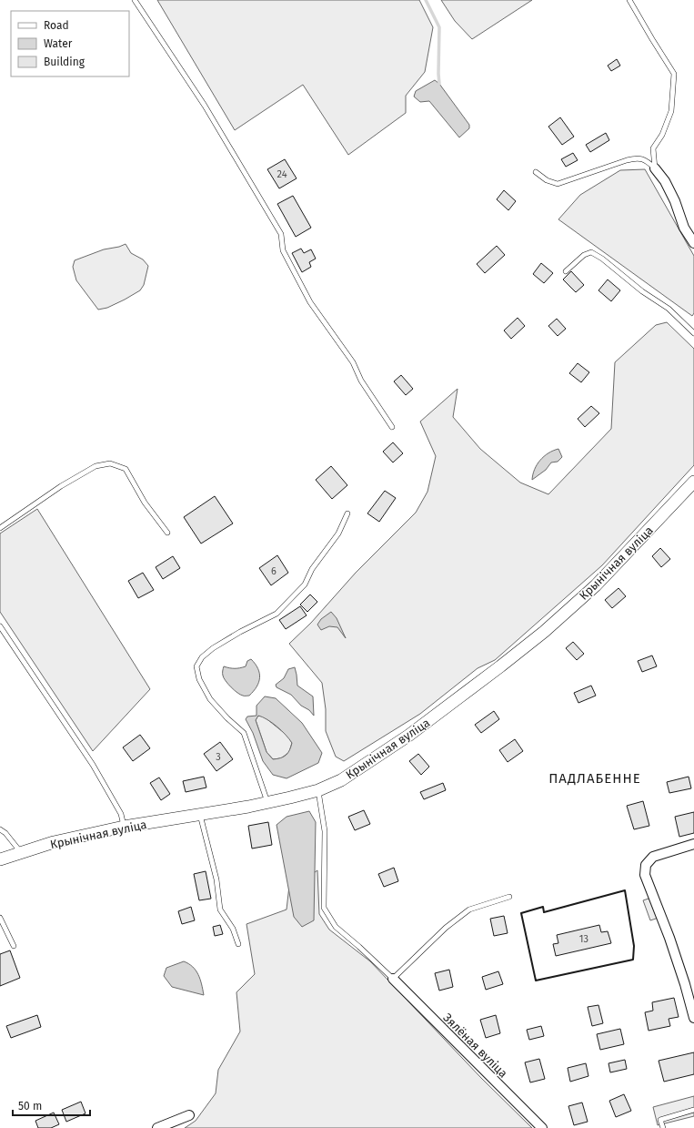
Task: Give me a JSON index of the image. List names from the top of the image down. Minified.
{"streets":{"street":["Крынічная вуліца","Зялёная вуліца"]},"districts":["ПАДЛАБЕННЕ"],"house_numbers":["24","6","3","13"],"legend":["Road","Water","Building"],"scale_bar":"50 m"}
